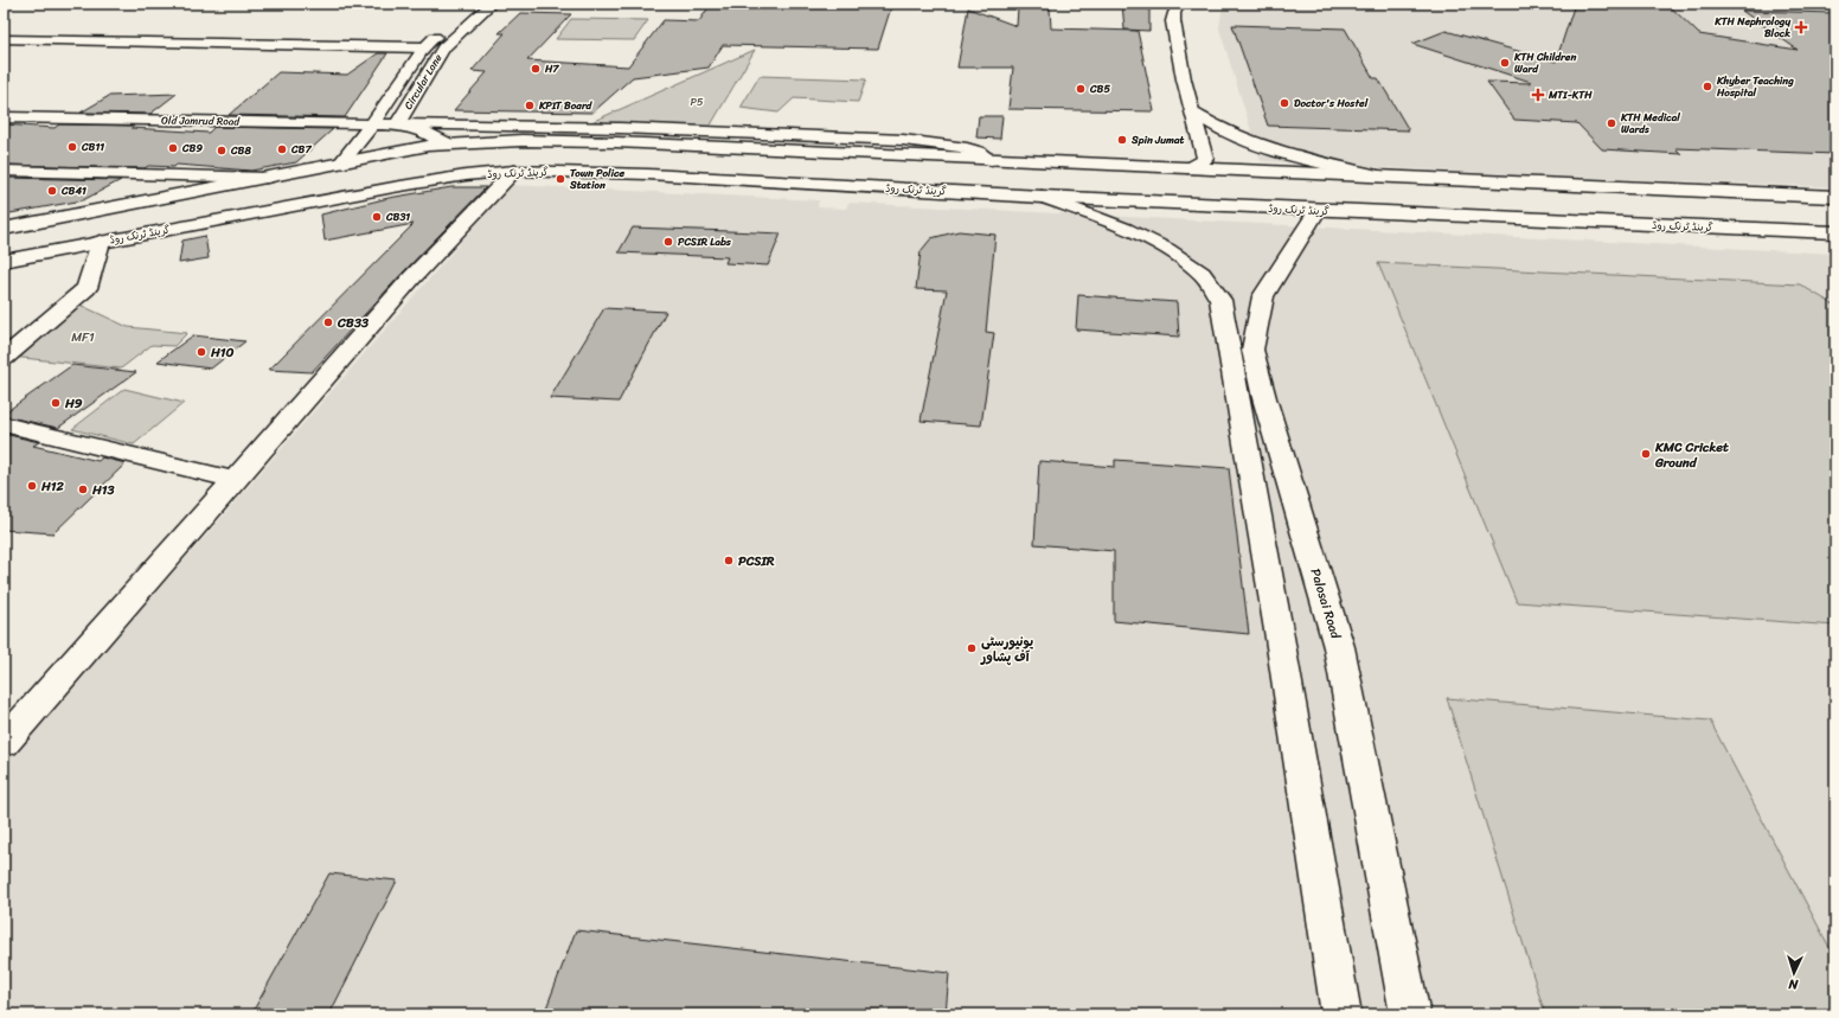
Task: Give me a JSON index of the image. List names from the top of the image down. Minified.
{"streets":{"main road":["Circular Lane","Old Jamrud Road","گرینڈ ٹرنک روڈ","Palosai Road"]},"crossings":[["Circular Lane","Old Jamrud Road"],["گرینڈ ٹرنک روڈ","Palosai Road"]],"parks":["P5","MF1"],"places":{"health":["KTH Nephrology Block","MTI-KTH"],"other":["KTH Children Ward","H7","Khyber Teaching Hospital","CB5","Doctor's Hostel","KPIT Board","KTH Medical Wards","Spin Jumat","CB11","CB9","CB7","CB8","Town Police Station","CB41","CB31","PCSIR Labs","CB33","H10","H9","KMC Cricket Ground","H12","H13","PCSIR","یونیورسٹی آف پشاور"]},"north":"bottom"}
